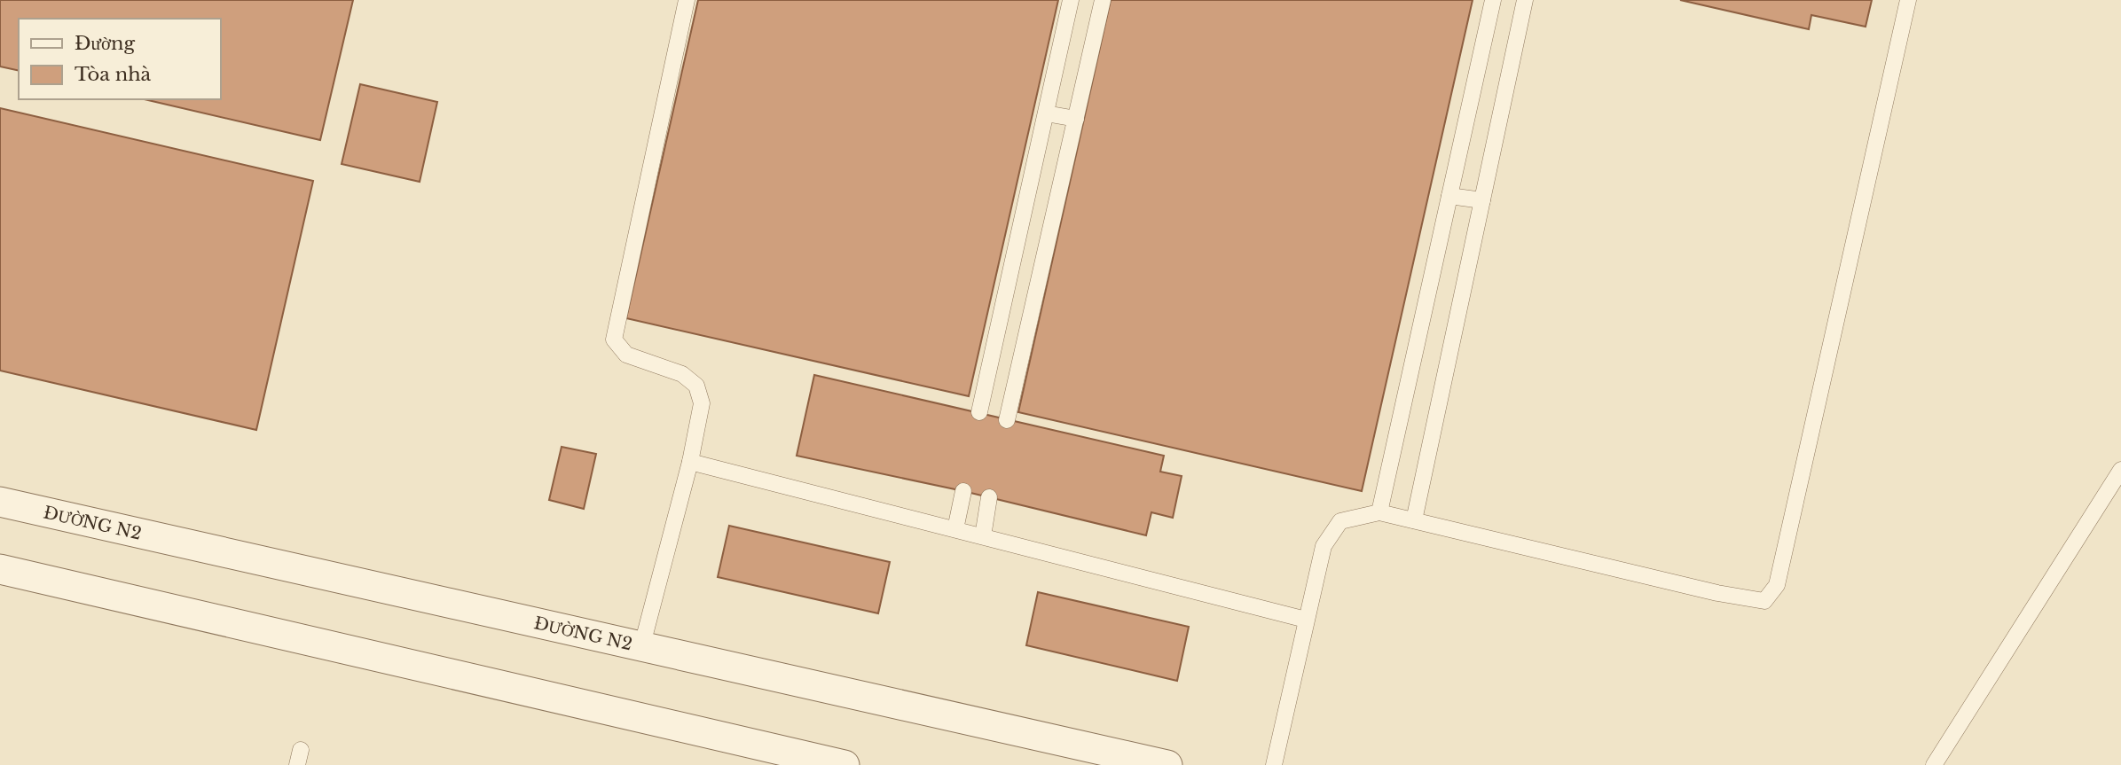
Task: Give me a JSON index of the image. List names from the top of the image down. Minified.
{"streets":{"street":["ĐƯỜNG N2"]},"legend":["Đường","Tòa nhà"]}
